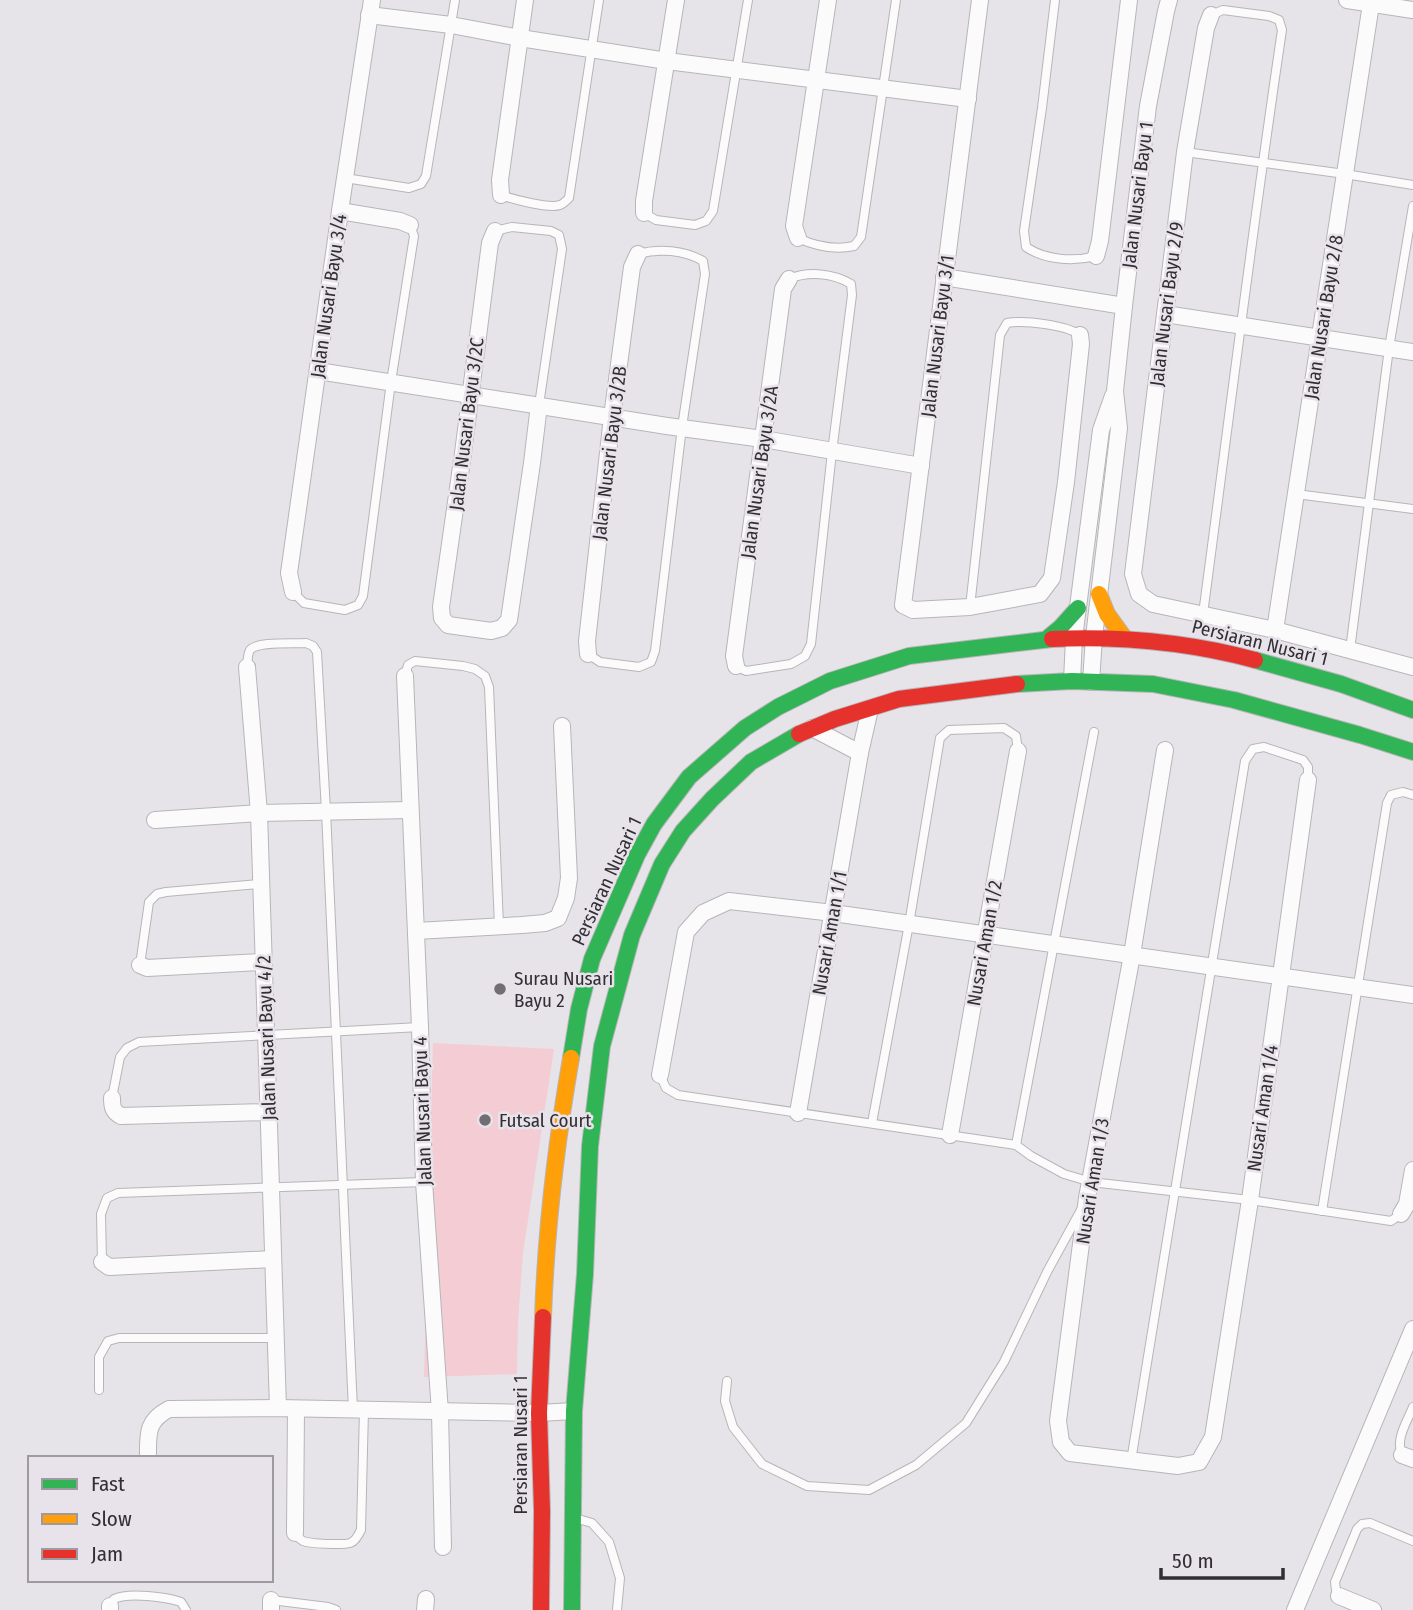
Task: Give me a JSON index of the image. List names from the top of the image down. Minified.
{"streets":{"main road":["Persiaran Nusari 1"],"street":["Jalan Nusari Bayu 1","Jalan Nusari Bayu 3/4","Jalan Nusari Bayu 2/9","Jalan Nusari Bayu 2/8","Jalan Nusari Bayu 3/1","Jalan Nusari Bayu 3/2C","Jalan Nusari Bayu 3/2B","Jalan Nusari Bayu 3/2A","Nusari Aman 1/1","Nusari Aman 1/2","Jalan Nusari Bayu 4/2","Nusari Aman 1/4","Jalan Nusari Bayu 4","Nusari Aman 1/3"]},"crossings":[["Jalan Nusari Bayu 1","Persiaran Nusari 1"],["Nusari Aman 1/4","Nusari Aman 1/3"]],"places":["Surau Nusari Bayu 2","Futsal Court"],"legend":["Fast","Slow","Jam"],"scale_bar":"50 m"}
